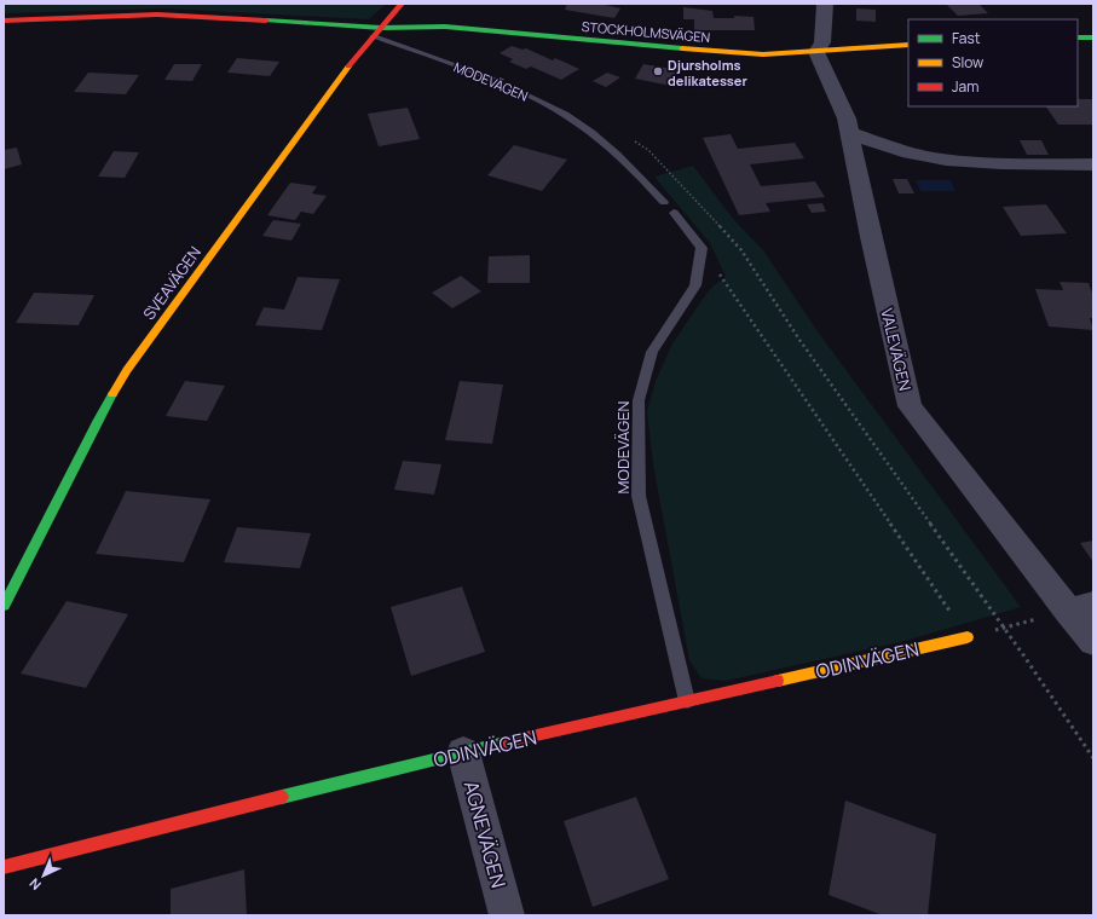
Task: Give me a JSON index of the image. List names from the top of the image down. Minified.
{"streets":{"street":["STOCKHOLMSVÄGEN","SVEAVÄGEN","VALEVÄGEN","ODINVÄGEN","AGNEVÄGEN"],"lane":["MODEVÄGEN"]},"crossings":[["STOCKHOLMSVÄGEN","MODEVÄGEN"],["STOCKHOLMSVÄGEN","SVEAVÄGEN"],["STOCKHOLMSVÄGEN","VALEVÄGEN"],["MODEVÄGEN","SVEAVÄGEN"],["MODEVÄGEN","ODINVÄGEN"],["ODINVÄGEN","AGNEVÄGEN"]],"places":["Djursholms delikatesser"],"legend":["Fast","Slow","Jam"],"north":"bottom left"}
